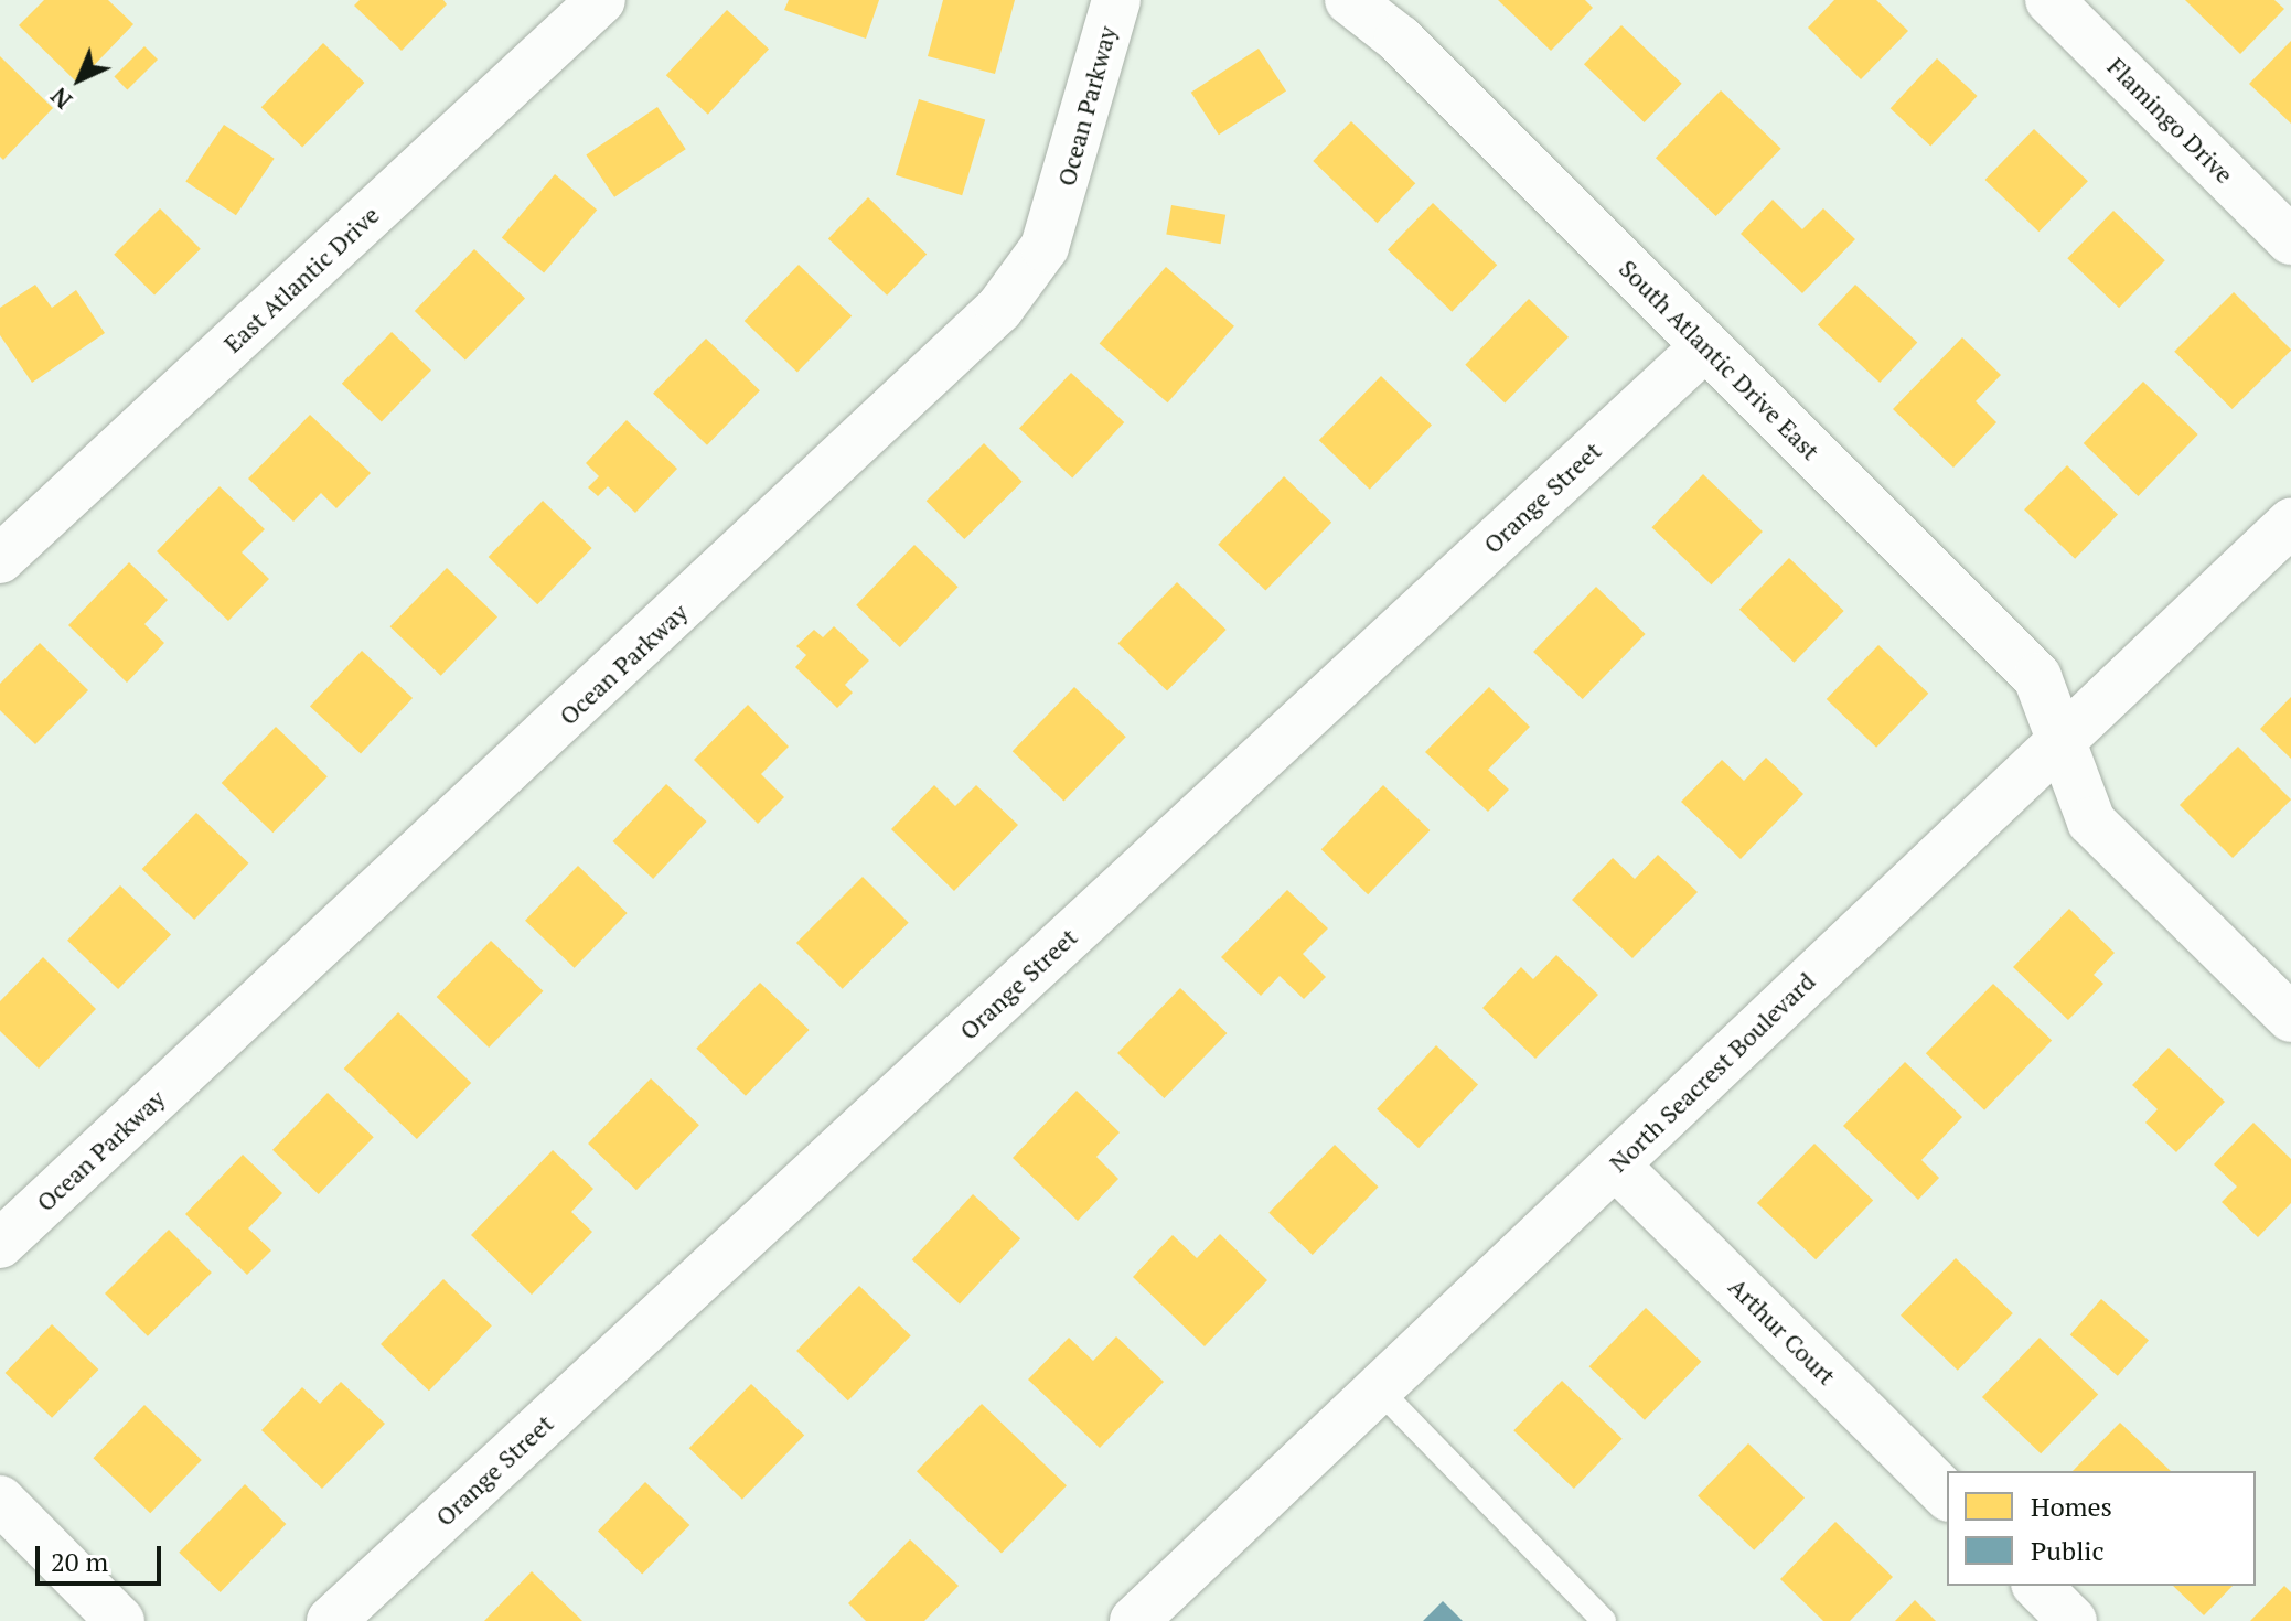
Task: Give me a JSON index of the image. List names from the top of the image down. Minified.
{"streets":{"street":["Ocean Parkway","Flamingo Drive","East Atlantic Drive","South Atlantic Drive East","Orange Street","North Seacrest Boulevard","Arthur Court"]},"crossings":[["South Atlantic Drive East","Orange Street"],["South Atlantic Drive East","North Seacrest Boulevard"],["North Seacrest Boulevard","Arthur Court"]],"legend":["Homes","Public"],"scale_bar":"20 m","north":"bottom left"}
